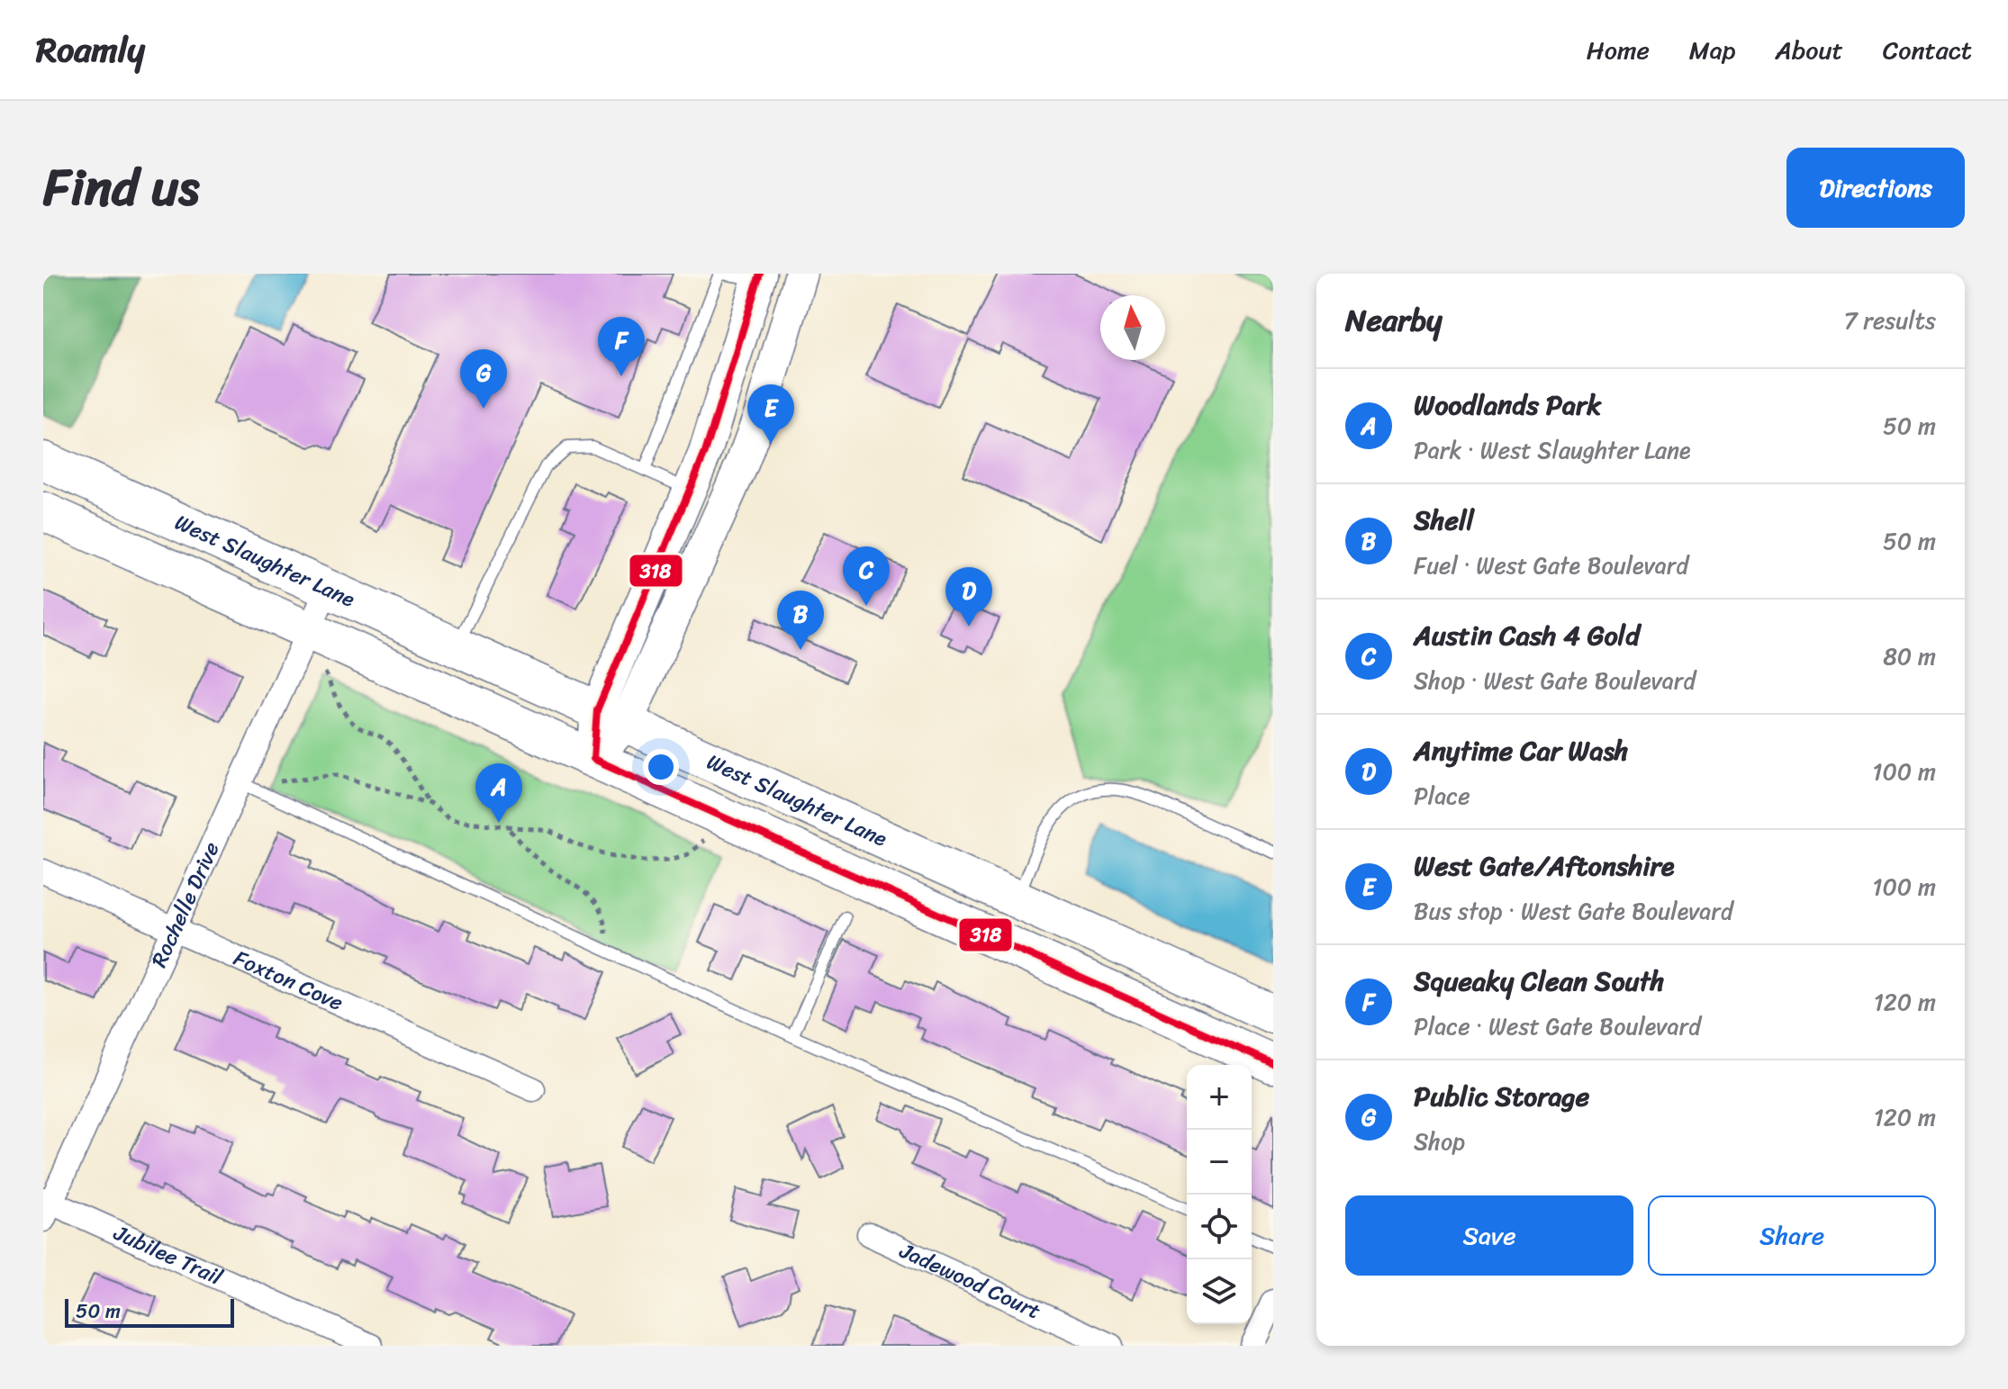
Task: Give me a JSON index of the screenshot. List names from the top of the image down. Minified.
{"streets":{"main road":["West Slaughter Lane"],"street":["Rochelle Drive","Foxton Cove","Jubilee Trail","Jadewood Court"]},"crossings":[["West Slaughter Lane","Rochelle Drive"],["Rochelle Drive","Foxton Cove"],["Rochelle Drive","Jubilee Trail"]],"lines":["transit line 318"],"scale_bar":"50 m","north":"top","page":{"header":"Roamly","nav":["Home","Map","About","Contact"],"title":"Find us","buttons":["Directions",["Save","Share"]],"heading":["Nearby","7 results"],"pins":["F","G","E","C","D","B","A"],"list":[{"mark":"A","name":"Woodlands Park","note":"Park · West Slaughter Lane","value":"50 m"},{"mark":"B","name":"Shell","note":"Fuel · West Gate Boulevard","value":"50 m"},{"mark":"C","name":"Austin Cash 4 Gold","note":"Shop · West Gate Boulevard","value":"80 m"},{"mark":"D","name":"Anytime Car Wash","note":"Place","value":"100 m"},{"mark":"E","name":"West Gate/Aftonshire","note":"Bus stop · West Gate Boulevard","value":"100 m"},{"mark":"F","name":"Squeaky Clean South","note":"Place · West Gate Boulevard","value":"120 m"},{"mark":"G","name":"Public Storage","note":"Shop","value":"120 m"}],"map_buttons":["+","−"],"scale":"50 m"}}
